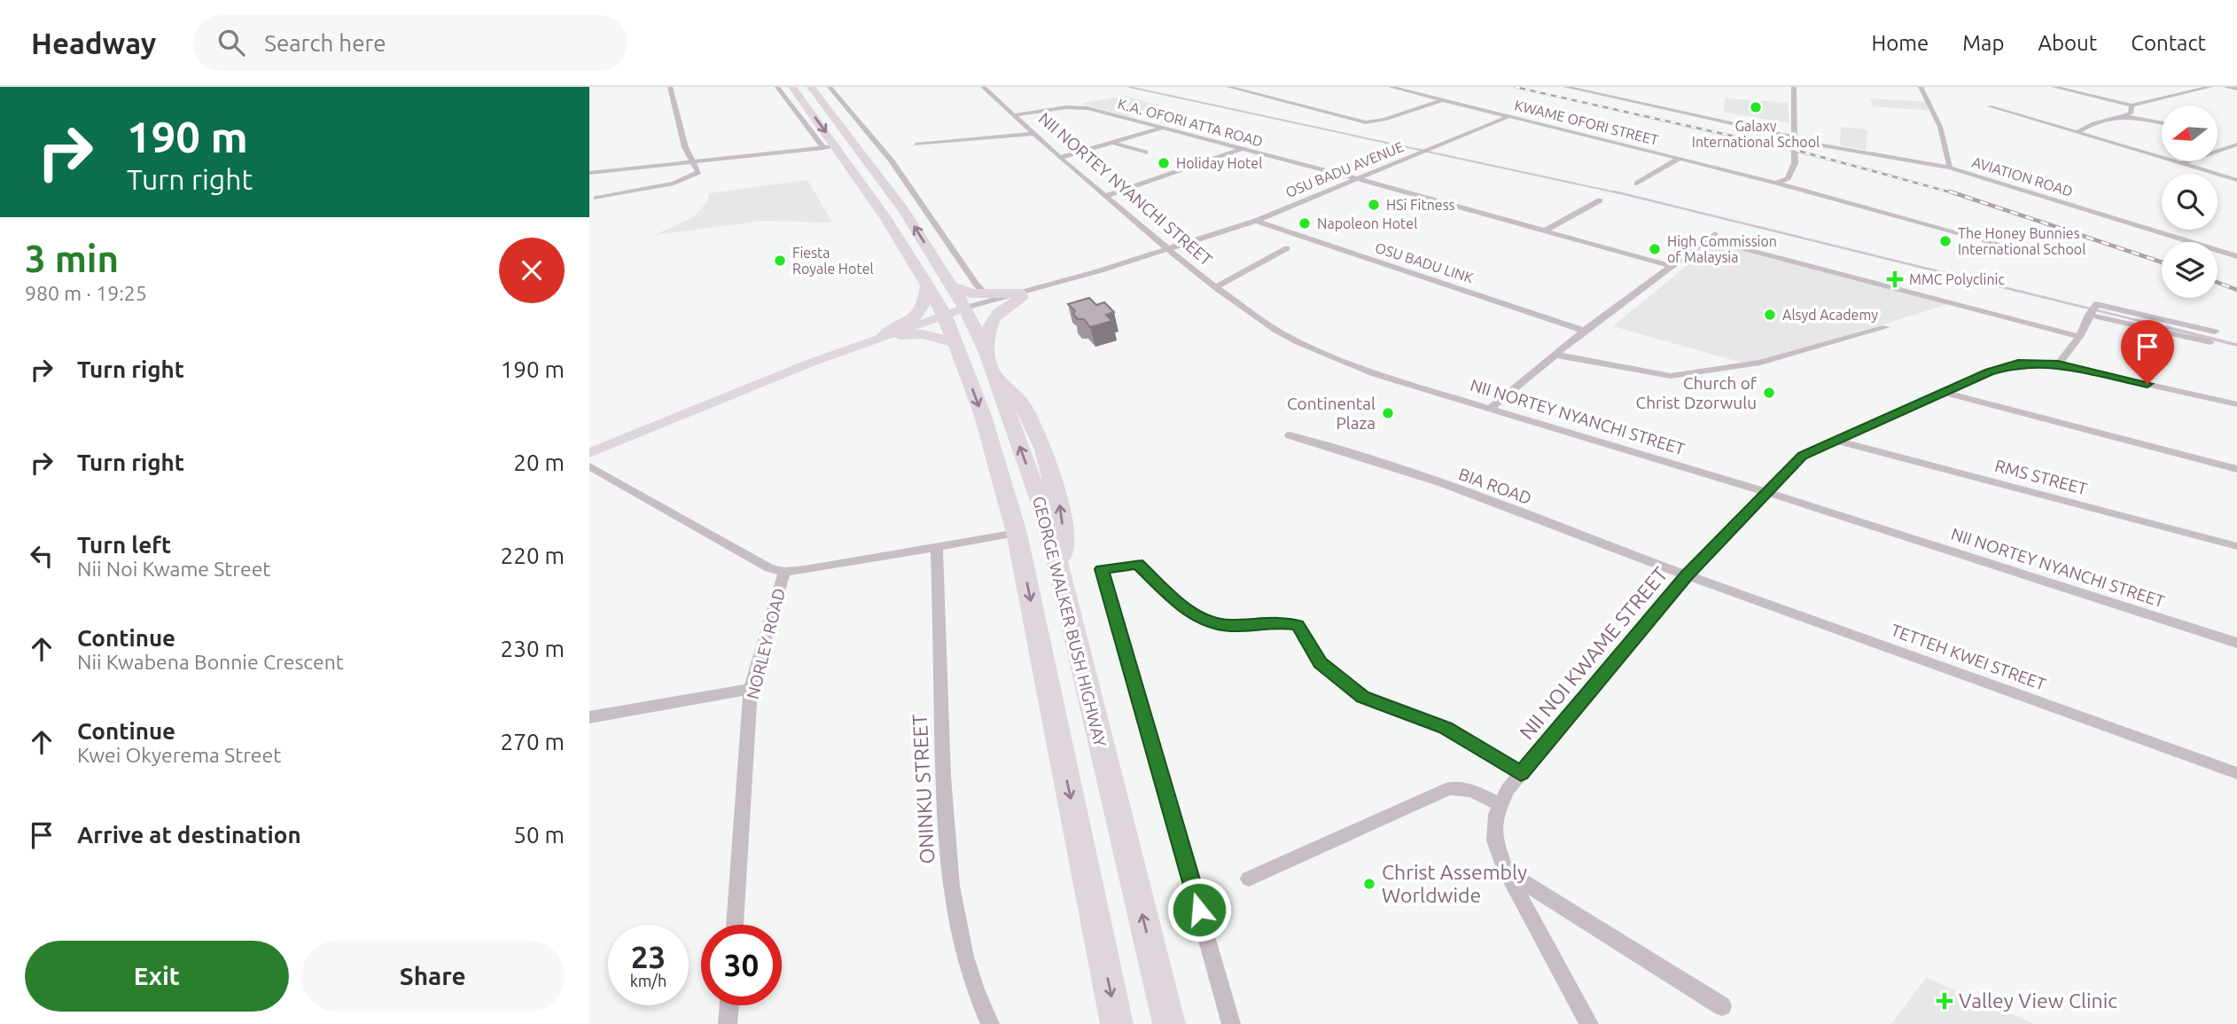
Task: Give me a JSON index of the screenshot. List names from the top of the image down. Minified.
{"streets":{"highway":["GEORGE WALKER BUSH HIGHWAY"],"street":["K.A. OFORI ATTA ROAD","KWAME OFORI STREET","OSU BADU AVENUE","AVIATION ROAD","NII NORTEY NYANCHI STREET","OSU BADU LINK","RMS STREET","BIA ROAD","NORLEY ROAD","NII NOI KWAME STREET","TETTEH KWEI STREET","ONINKU STREET"]},"crossings":[["K.A. OFORI ATTA ROAD","OSU BADU AVENUE"],["K.A. OFORI ATTA ROAD","NII NORTEY NYANCHI STREET"],["KWAME OFORI STREET","OSU BADU AVENUE"],["OSU BADU AVENUE","NII NORTEY NYANCHI STREET"],["OSU BADU AVENUE","OSU BADU LINK"],["OSU BADU AVENUE","GEORGE WALKER BUSH HIGHWAY"],["NII NORTEY NYANCHI STREET","NII NOI KWAME STREET"],["RMS STREET","NII NOI KWAME STREET"],["BIA ROAD","NII NOI KWAME STREET"],["BIA ROAD","TETTEH KWEI STREET"],["NII NOI KWAME STREET","TETTEH KWEI STREET"]],"places":{"other":["Galaxy International School","Holiday Hotel","HSi Fitness","Napoleon Hotel","The Honey Bunnies International School","High Commission of Malaysia","Fiesta Royale Hotel","Alsyd Academy","Church of Christ Dzorwulu","Continental Plaza","Christ Assembly Worldwide"],"health":["MMC Polyclinic","Valley View Clinic"]},"north":"left","page":{"header":"Headway","search":"Search here","nav":["Home","Map","About","Contact"],"turn":["190 m","Turn right"],"heading":["3 min","980 m · 19:25"],"list":[{"name":"Turn right","value":"190 m"},{"name":"Turn right","value":"20 m"},{"name":"Turn left","note":"Nii Noi Kwame Street","value":"220 m"},{"name":"Continue","note":"Nii Kwabena Bonnie Crescent","value":"230 m"},{"name":"Continue","note":"Kwei Okyerema Street","value":"270 m"},{"name":"Arrive at destination","value":"50 m"}],"speed":"23 km/h","limit":"30","buttons":["Exit","Share"]}}
